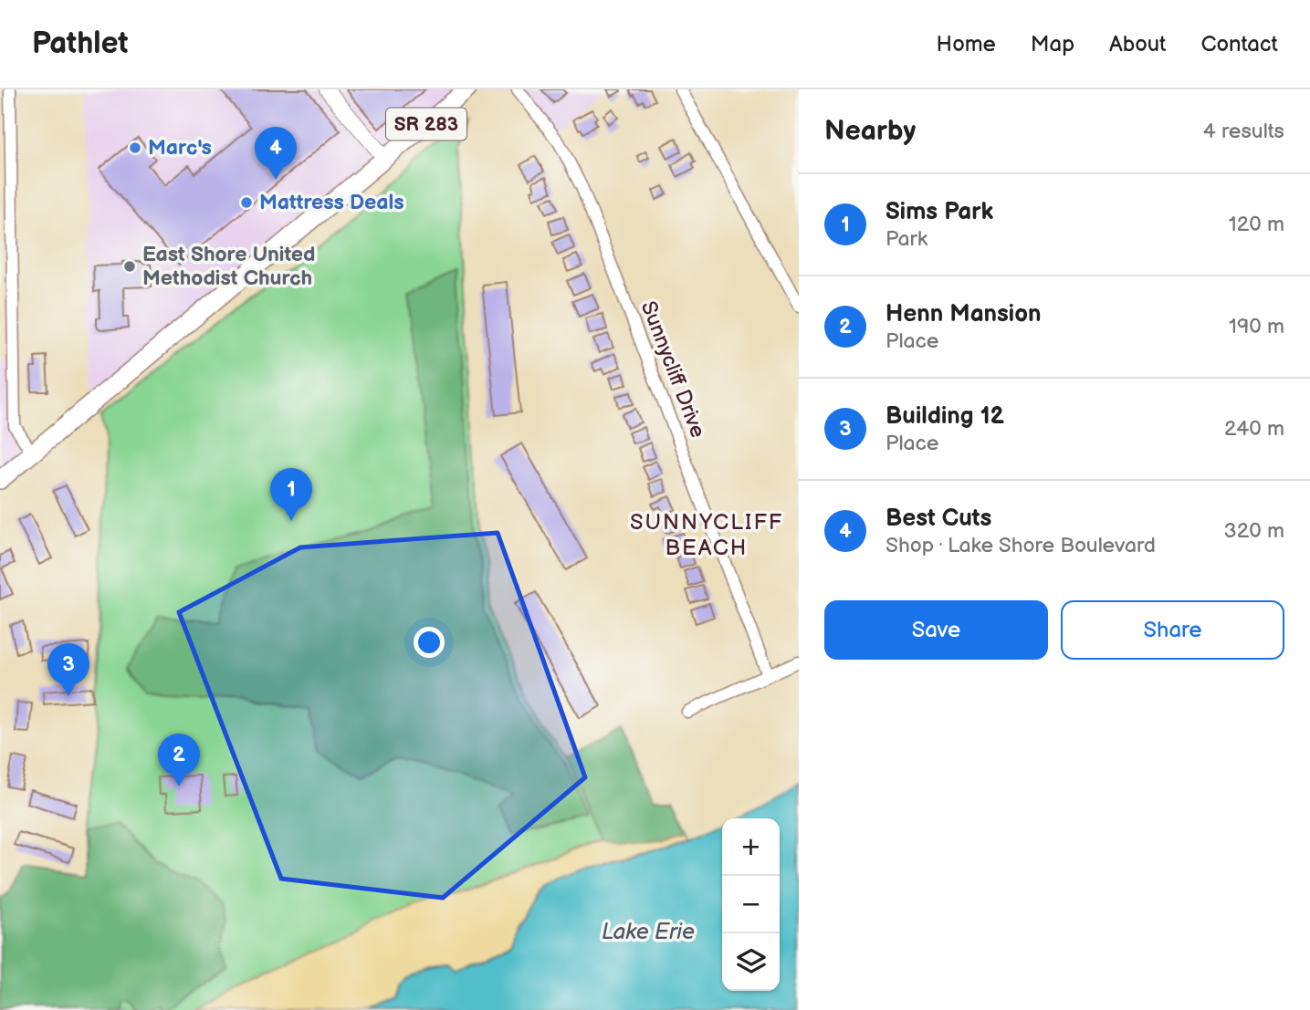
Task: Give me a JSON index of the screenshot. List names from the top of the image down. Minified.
{"streets":{"main road":["SR 283"],"street":["Sunnycliff Drive"]},"districts":["SUNNYCLIFF BEACH"],"water":["Lake Erie"],"places":["Marc's","Mattress Deals","East Shore United Methodist Church"],"page":{"header":"Pathlet","nav":["Home","Map","About","Contact"],"heading":["Nearby","4 results"],"pins":["4","1","3","2"],"list":[{"mark":"1","name":"Sims Park","note":"Park","value":"120 m"},{"mark":"2","name":"Henn Mansion","note":"Place","value":"190 m"},{"mark":"3","name":"Building 12","note":"Place","value":"240 m"},{"mark":"4","name":"Best Cuts","note":"Shop · Lake Shore Boulevard","value":"320 m"}],"buttons":["Save","Share"],"map_buttons":["+","−"]}}
